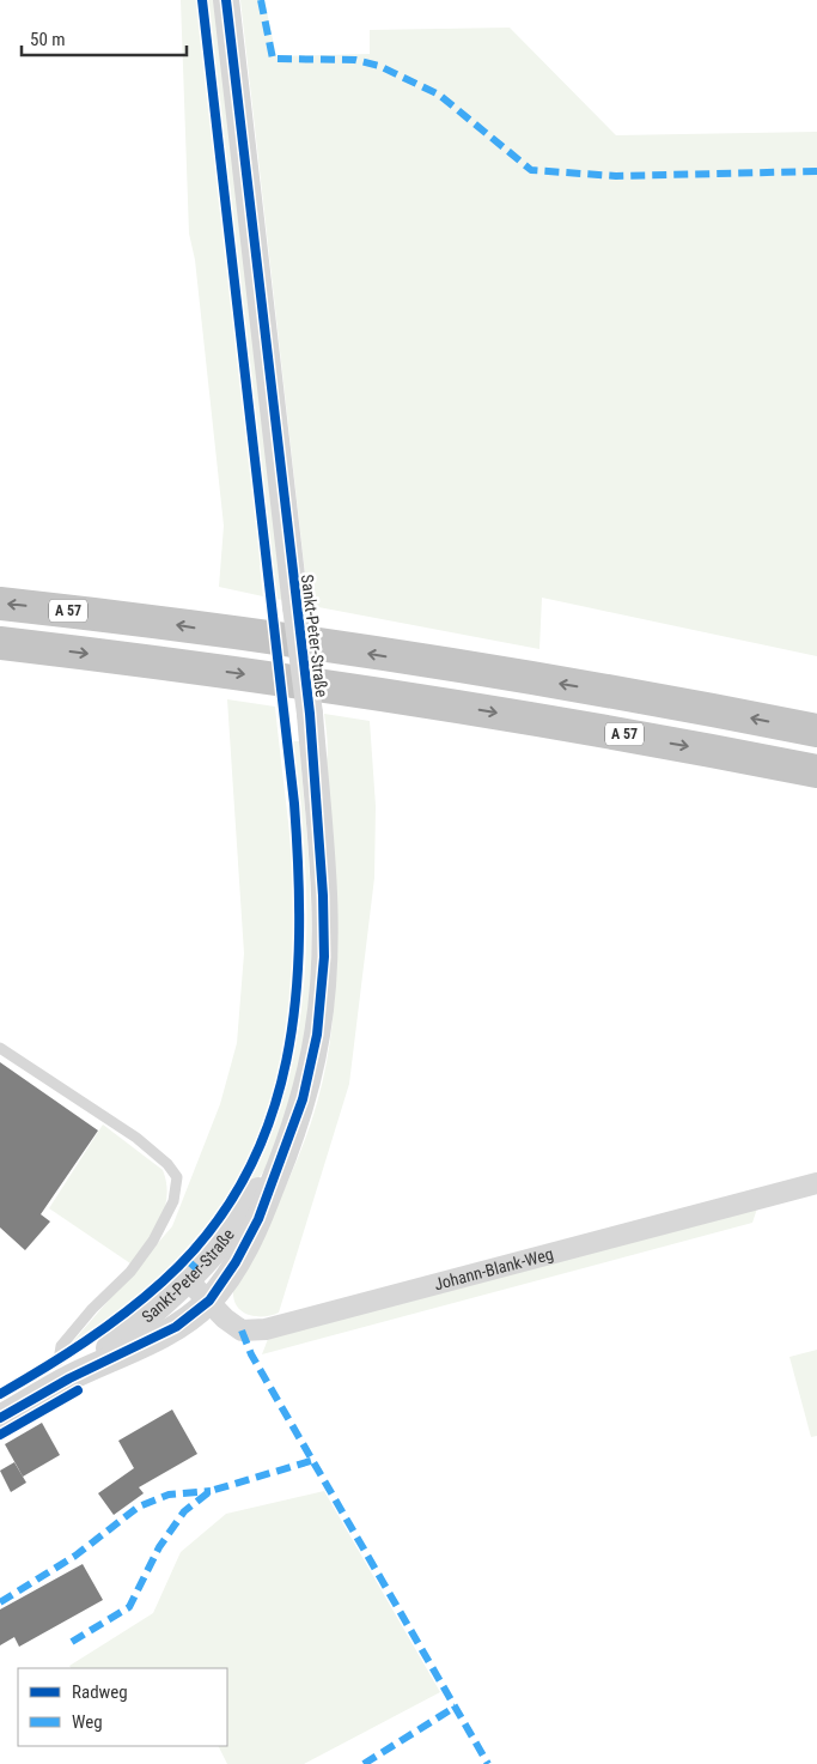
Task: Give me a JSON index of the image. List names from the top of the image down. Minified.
{"streets":{"highway":["A 57"],"street":["Sankt-Peter-Straße","Johann-Blank-Weg"]},"crossings":[["Sankt-Peter-Straße","Johann-Blank-Weg"]],"legend":["Radweg","Weg"],"scale_bar":"50 m"}
